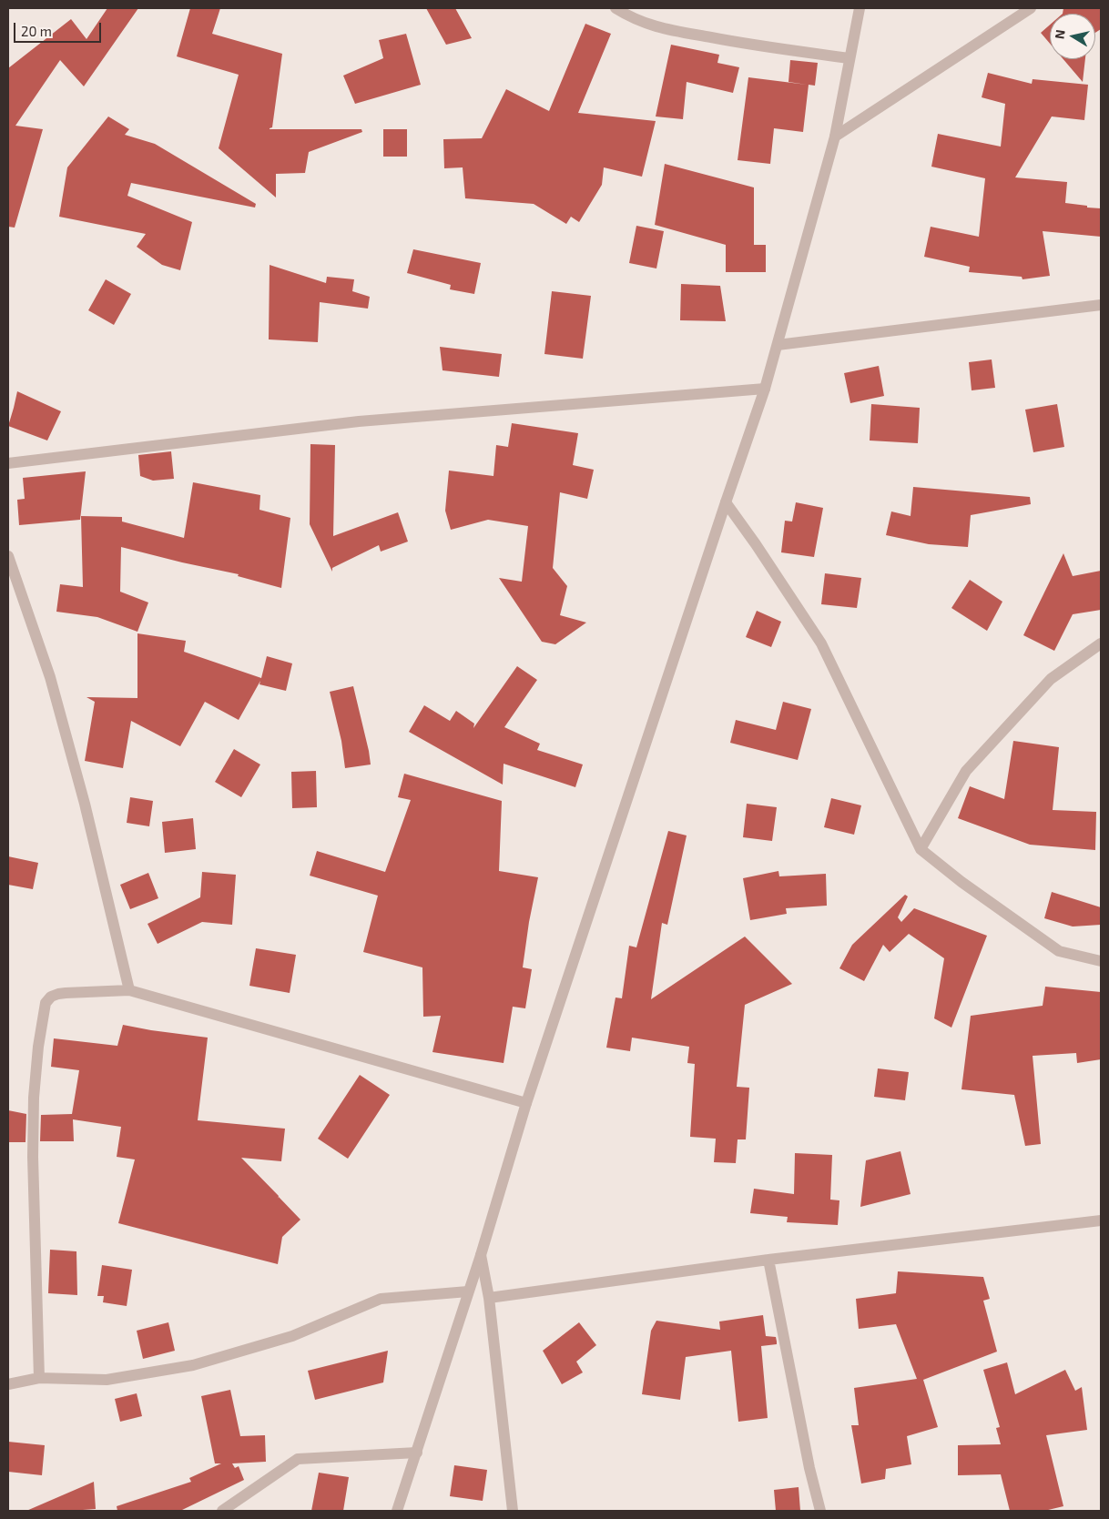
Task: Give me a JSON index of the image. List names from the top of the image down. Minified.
{"scale_bar":"20 m","north":"left"}
